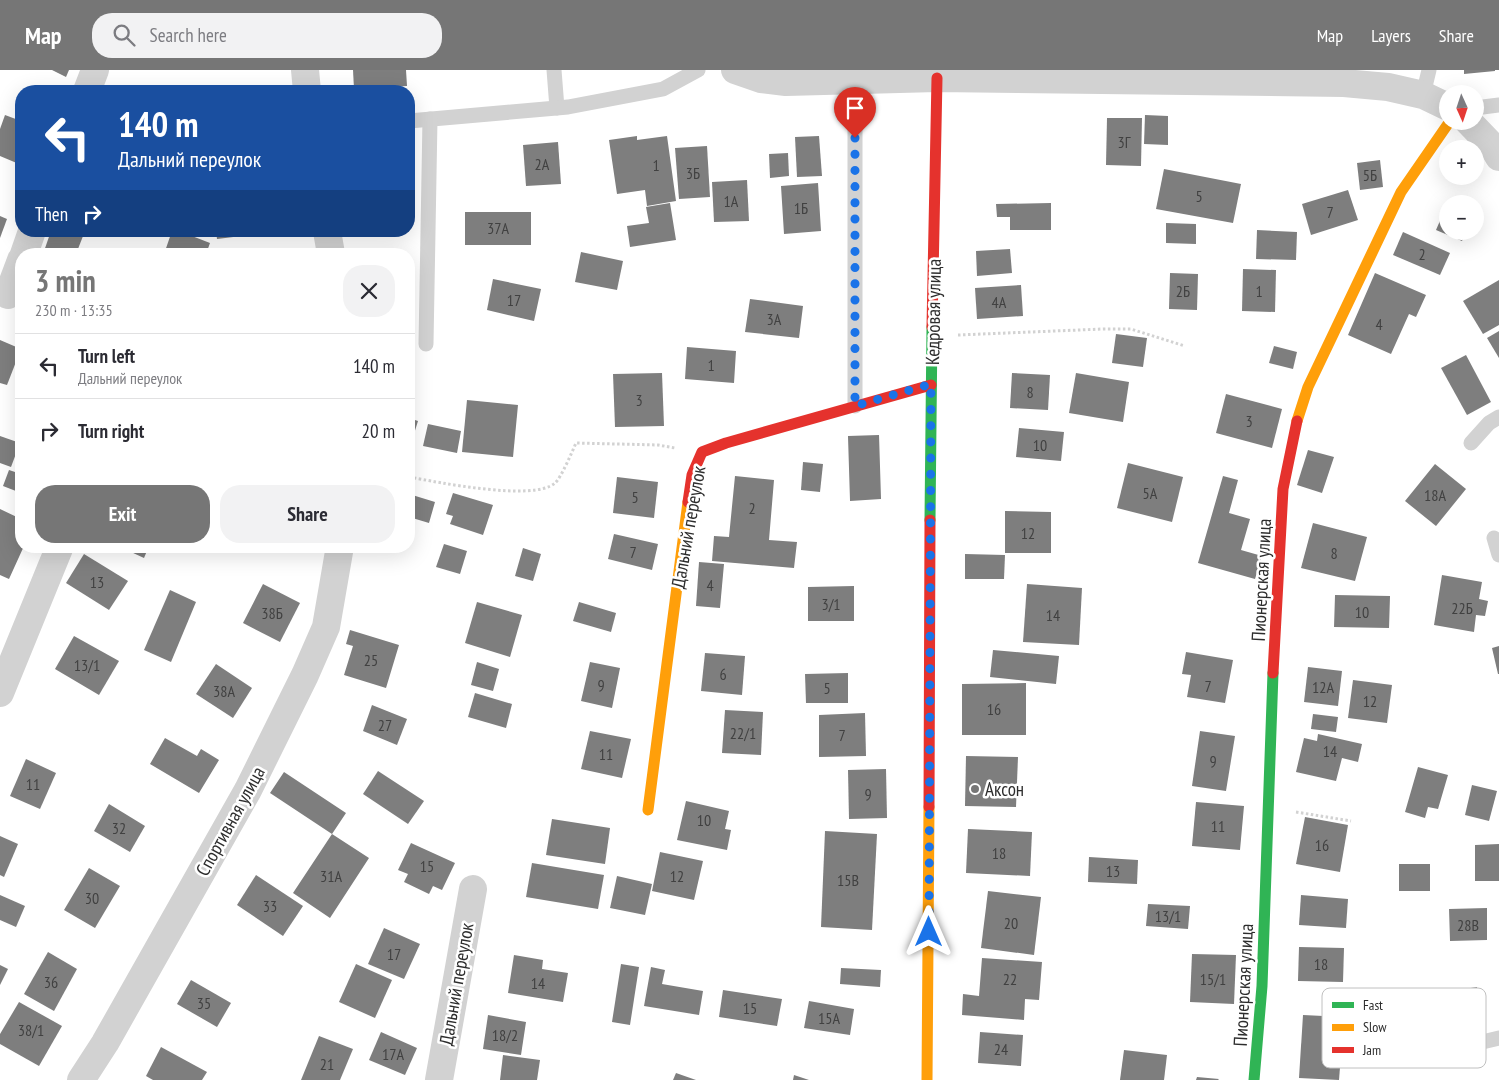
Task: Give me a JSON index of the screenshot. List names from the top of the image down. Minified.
{"streets":{"street":["Кедровая улица","Дальний переулок","Пионерская улица","Спортивная улица"]},"crossings":[["Кедровая улица","Дальний переулок"]],"places":["Аксон"],"house_numbers":["3Г","2А","1","3Б","5Б","5","1А","1Б","7","37А","2","2Б","1","17","4А","3А","4","1","8","3","3","10","5А","18А","5","2","12","7","8","13","4","3/1","22Б","10","38Б","14","25","13/1","6","9","7","12А","5","38А","12","16","27","22/1","7","14","11","9","11","9","10","11","32","16","18","15","13","31А","12","15В","30","33","13/1","20","28В","17","18","22","15/1","36","14","35","15","15А","38/1","18/2","24","17А","21"],"legend":["Fast","Slow","Jam"],"north":"bottom","page":{"header":"Map","search":"Search here","nav":["Map","Layers","Share"],"map_buttons":["+","−"],"turn":["140 m","Дальний переулок"],"then":"Then","heading":["3 min","230 m · 13:35"],"list":[{"name":"Turn left","note":"Дальний переулок","value":"140 m"},{"name":"Turn right","value":"20 m"}],"buttons":["Exit","Share"]}}
